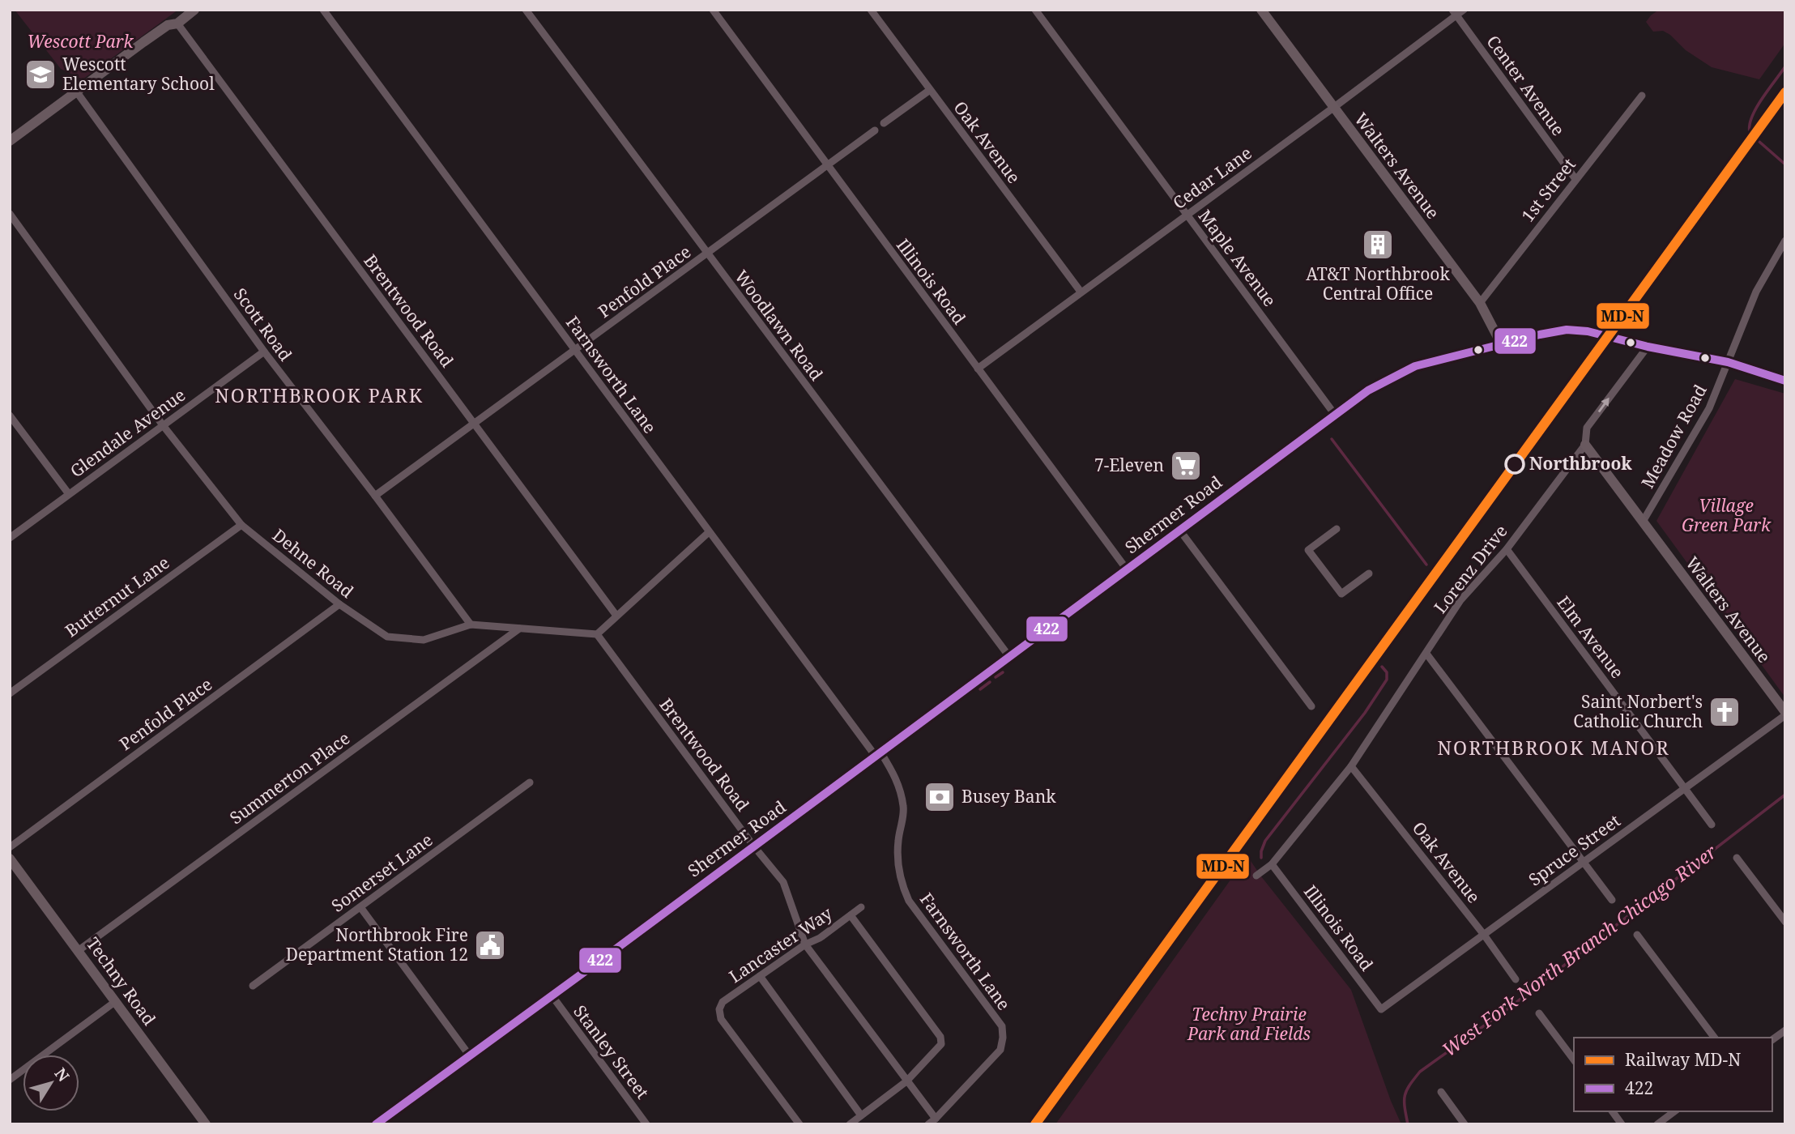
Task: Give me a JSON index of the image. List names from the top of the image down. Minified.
{"streets":{"main road":["Walters Avenue","Shermer Road","Techny Road"],"street":["Center Avenue","Oak Avenue","Cedar Lane","1st Street","Maple Avenue","Penfold Place","Illinois Road","Brentwood Road","Scott Road","Woodlawn Road","Farnsworth Lane","Glendale Avenue","Meadow Road","Dehne Road","Lorenz Drive","Butternut Lane","Elm Avenue","Summerton Place","Spruce Street","Somerset Lane","Lancaster Way","Stanley Street"]},"crossings":[["Center Avenue","Cedar Lane"],["Center Avenue","1st Street"],["Oak Avenue","Cedar Lane"],["Oak Avenue","Lorenz Drive"],["Oak Avenue","Spruce Street"],["Walters Avenue","Cedar Lane"],["Walters Avenue","1st Street"],["Walters Avenue","Meadow Road"],["Walters Avenue","Shermer Road"],["Walters Avenue","Lorenz Drive"],["Walters Avenue","Spruce Street"],["Cedar Lane","Maple Avenue"],["Cedar Lane","Illinois Road"],["Maple Avenue","Shermer Road"],["Penfold Place","Illinois Road"],["Penfold Place","Brentwood Road"],["Penfold Place","Scott Road"],["Penfold Place","Woodlawn Road"],["Penfold Place","Farnsworth Lane"],["Penfold Place","Dehne Road"],["Illinois Road","Shermer Road"],["Illinois Road","Lorenz Drive"],["Illinois Road","Spruce Street"],["Brentwood Road","Farnsworth Lane"],["Brentwood Road","Shermer Road"],["Brentwood Road","Dehne Road"],["Brentwood Road","Lancaster Way"],["Scott Road","Glendale Avenue"],["Scott Road","Dehne Road"],["Woodlawn Road","Shermer Road"],["Farnsworth Lane","Shermer Road"],["Glendale Avenue","Dehne Road"],["Meadow Road","Shermer Road"],["Shermer Road","Lorenz Drive"],["Shermer Road","Stanley Street"],["Dehne Road","Butternut Lane"],["Dehne Road","Summerton Place"],["Lorenz Drive","Elm Avenue"],["Elm Avenue","Spruce Street"],["Summerton Place","Techny Road"]],"districts":["NORTHBROOK PARK","NORTHBROOK MANOR"],"water":["West Fork North Branch Chicago River"],"parks":["Wescott Park","Village Green Park","Techny Prairie Park and Fields"],"places":{"school or university":["Wescott Elementary School"],"building":["AT&T Northbrook Central Office"],"other":["Northbrook"],"supermarket":["7-Eleven"],"church":["Saint Norbert's Catholic Church"],"bank":["Busey Bank"],"public building":["Northbrook Fire Department Station 12"]},"lines":["rail line MD-N","transit line 422"],"legend":["Railway MD-N","422"],"north":"top right"}
